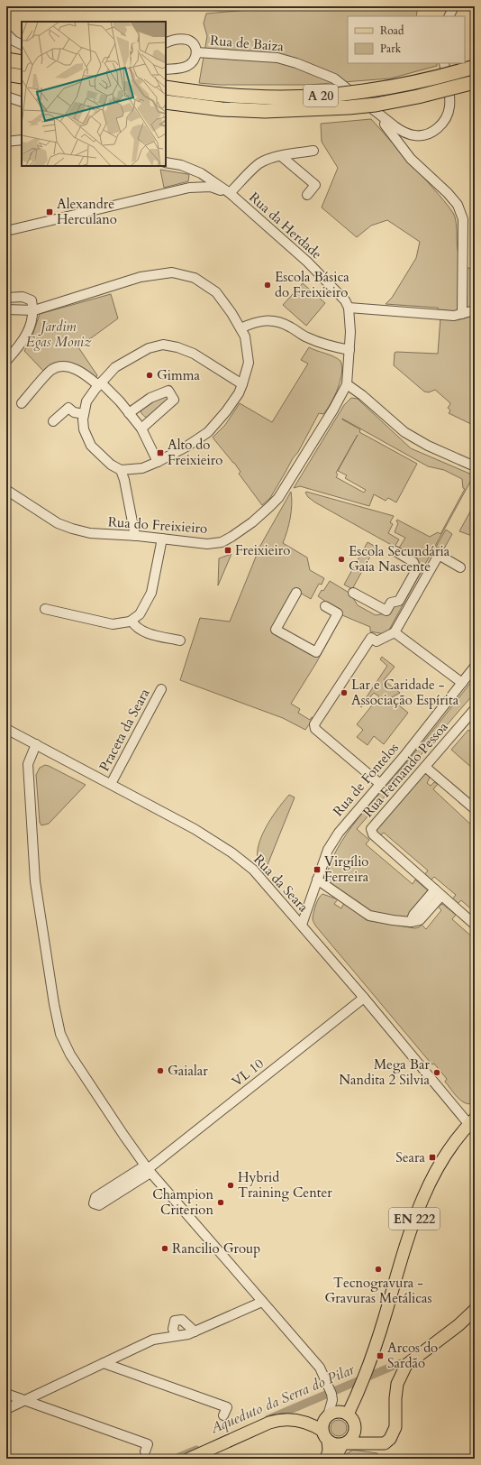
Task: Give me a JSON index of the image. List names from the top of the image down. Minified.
{"streets":{"highway":["A 20"],"main road":["EN 222"],"street":["Rua de Baiza","Rua da Herdade","Rua do Freixieiro","Praceta da Seara","Rua Fernando Pessoa","Rua de Fontelos","Rua da Seara","VL 10"]},"crossings":[["Praceta da Seara","Rua da Seara"],["Rua de Fontelos","Rua da Seara"],["Rua da Seara","VL 10"],["Rua da Seara","EN 222"]],"water":["Aqueduto da Serra do Pilar"],"parks":["Jardim Egas Moniz"],"places":{"transit":["Alexandre Herculano","Alto do Freixieiro","Freixieiro","Virgílio Ferreira","Seara","Arcos do Sardão"],"other":["Escola Básica do Freixieiro","Gimma","Escola Secundária Gaia Nascente","Lar e Caridade - Associação Espírita","Gaialar","Mega Bar Nandita 2 Silvia","Hybrid Training Center","Champion Criterion","Rancilio Group","Tecnogravura - Gravuras Metálicas"]},"legend":["Road","Park"]}
